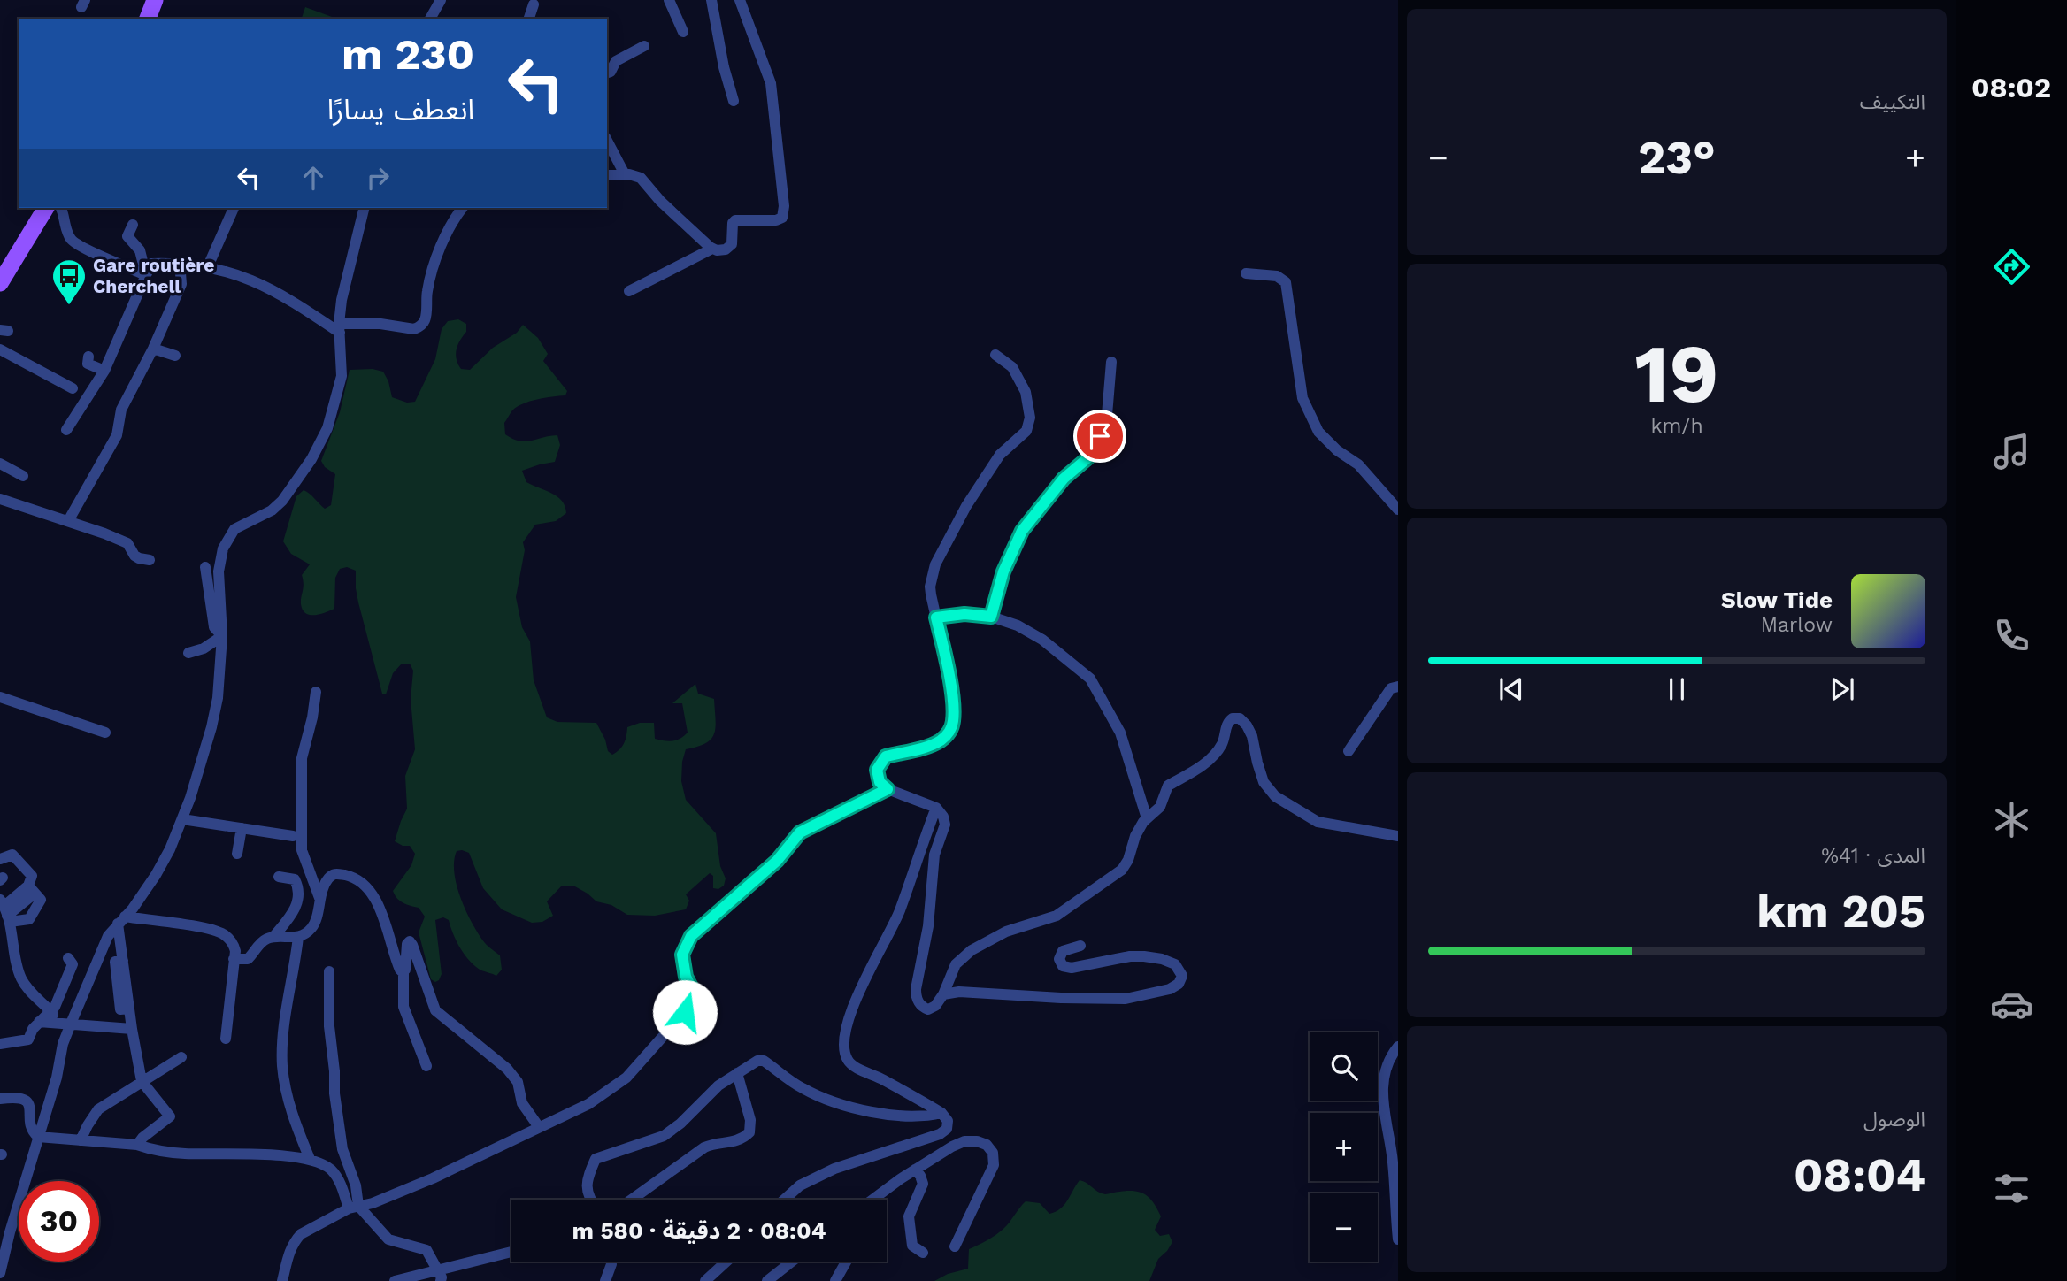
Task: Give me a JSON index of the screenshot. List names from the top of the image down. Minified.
{"places":{"bus stop":["Gare routière Cherchell"]},"page":{"tabs":"08:02","tile":["التكييف",["19","km/h"],["المدى · 41%","205 km"],["الوصول","08:04"]],"turn":["230 m","انعطف يسارًا"],"heat":["−","23°","+"],"song":["Slow Tide","Marlow"],"map_buttons":["+","−"],"limit":"30","trip":"08:04 · 2 دقيقة · 580 m"}}
